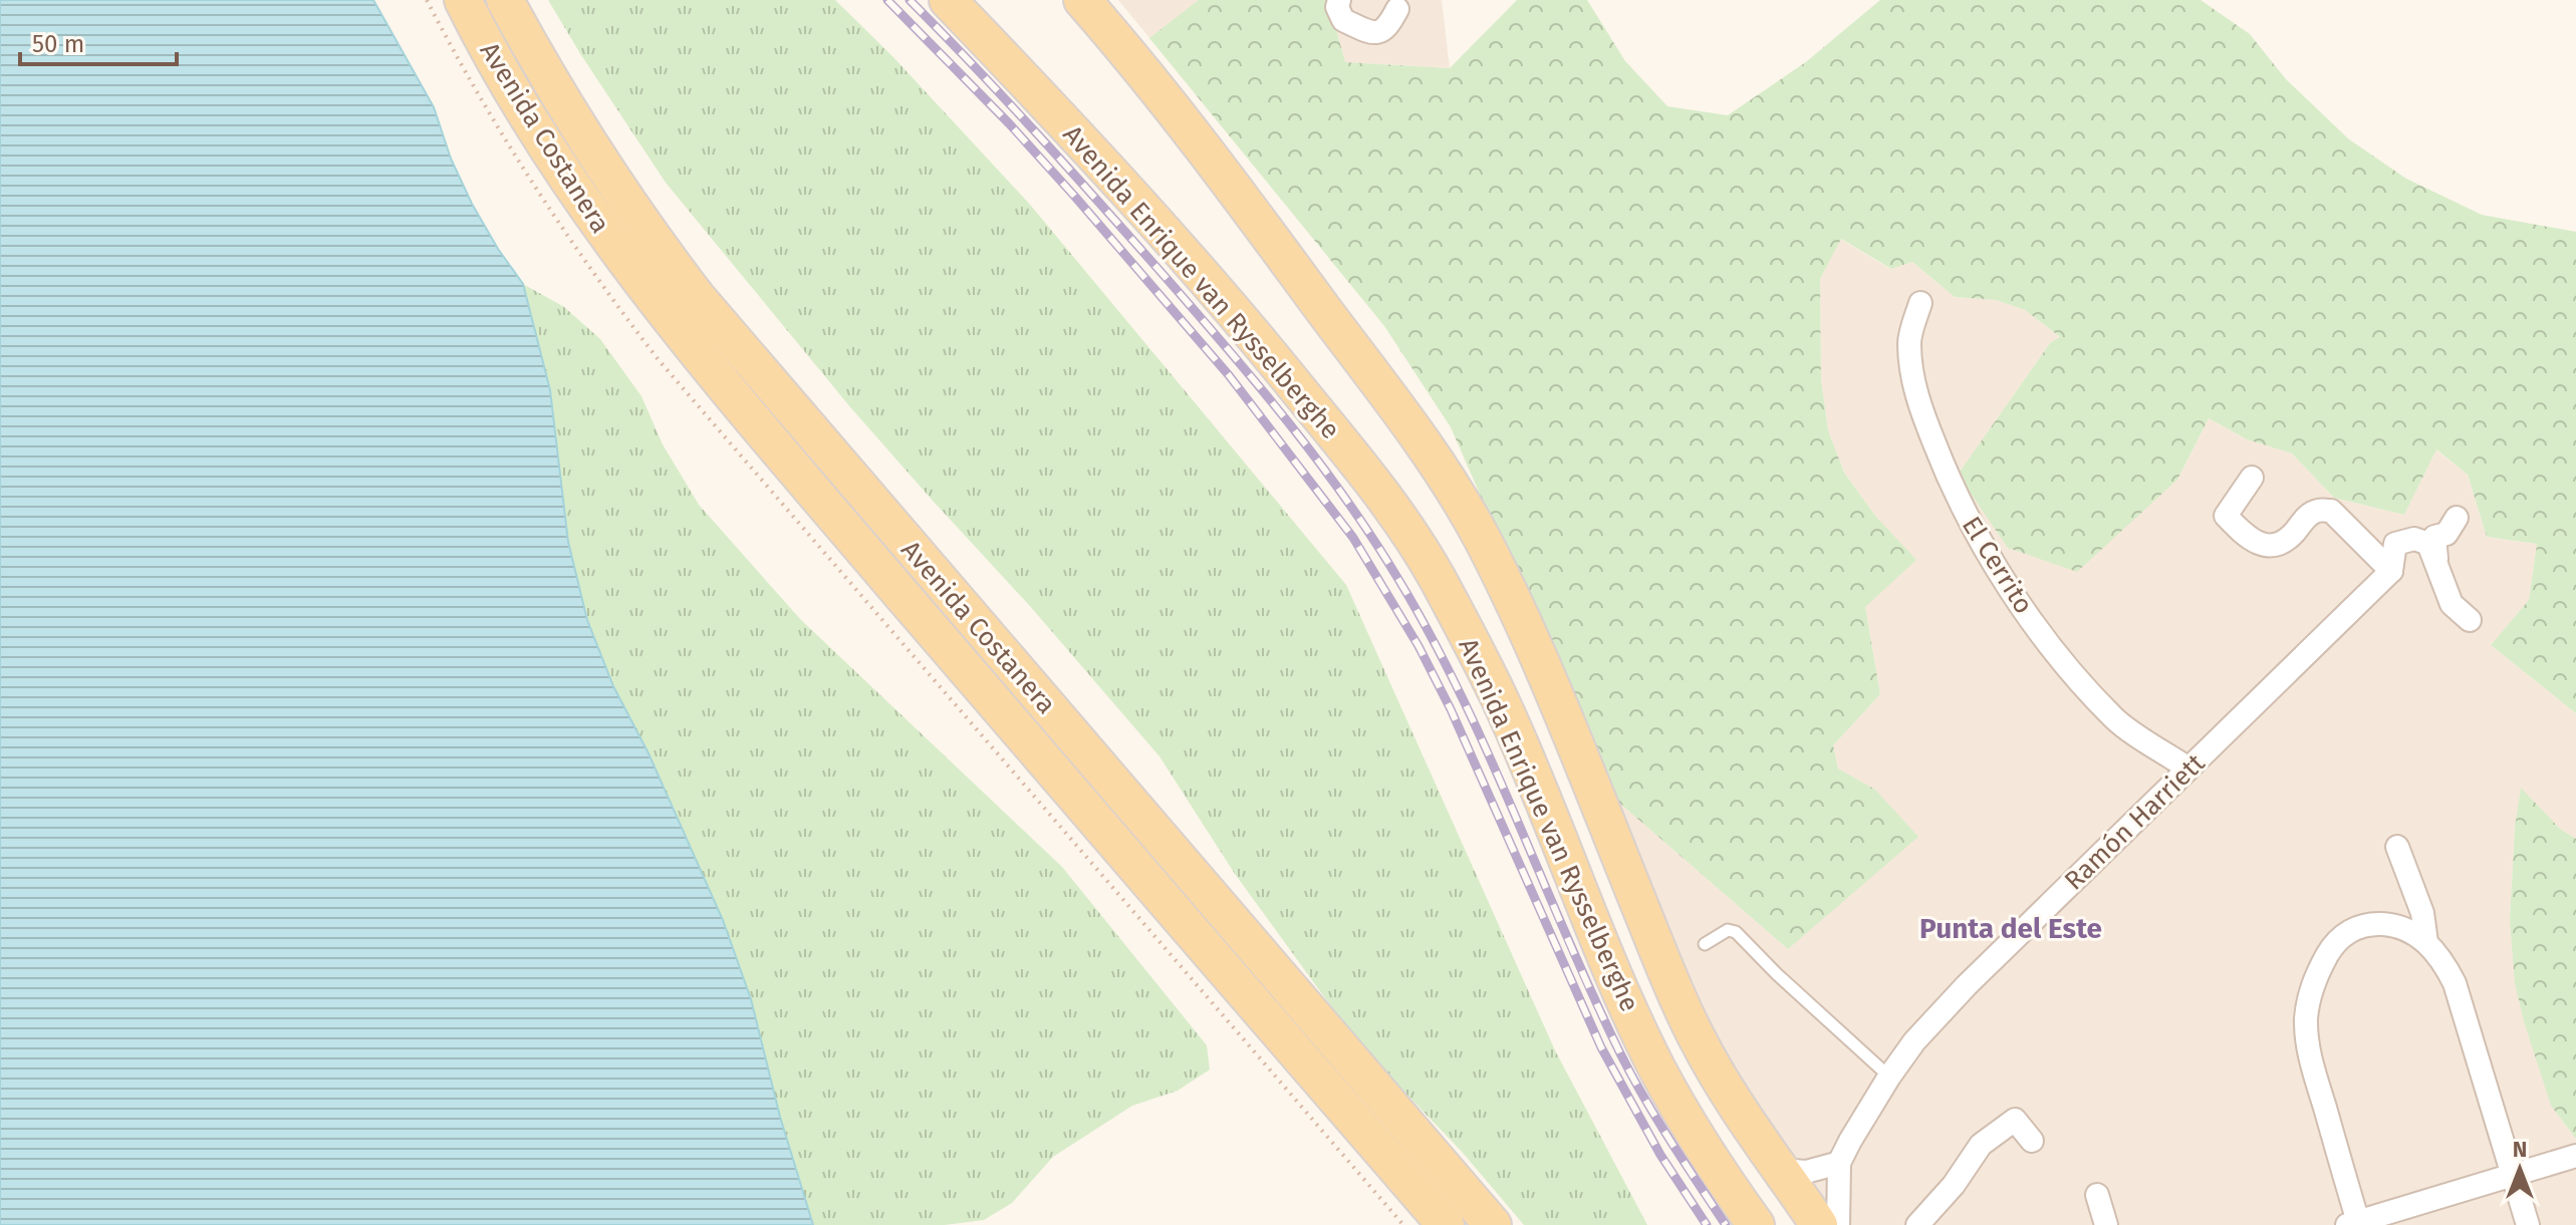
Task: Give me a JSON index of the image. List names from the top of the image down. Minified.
{"streets":{"main road":["Avenida Costanera","Avenida Enrique van Rysselberghe"],"street":["El Cerrito","Ramón Harriett"]},"crossings":[["El Cerrito","Ramón Harriett"]],"districts":["Punta del Este"],"scale_bar":"50 m","north":"top"}
